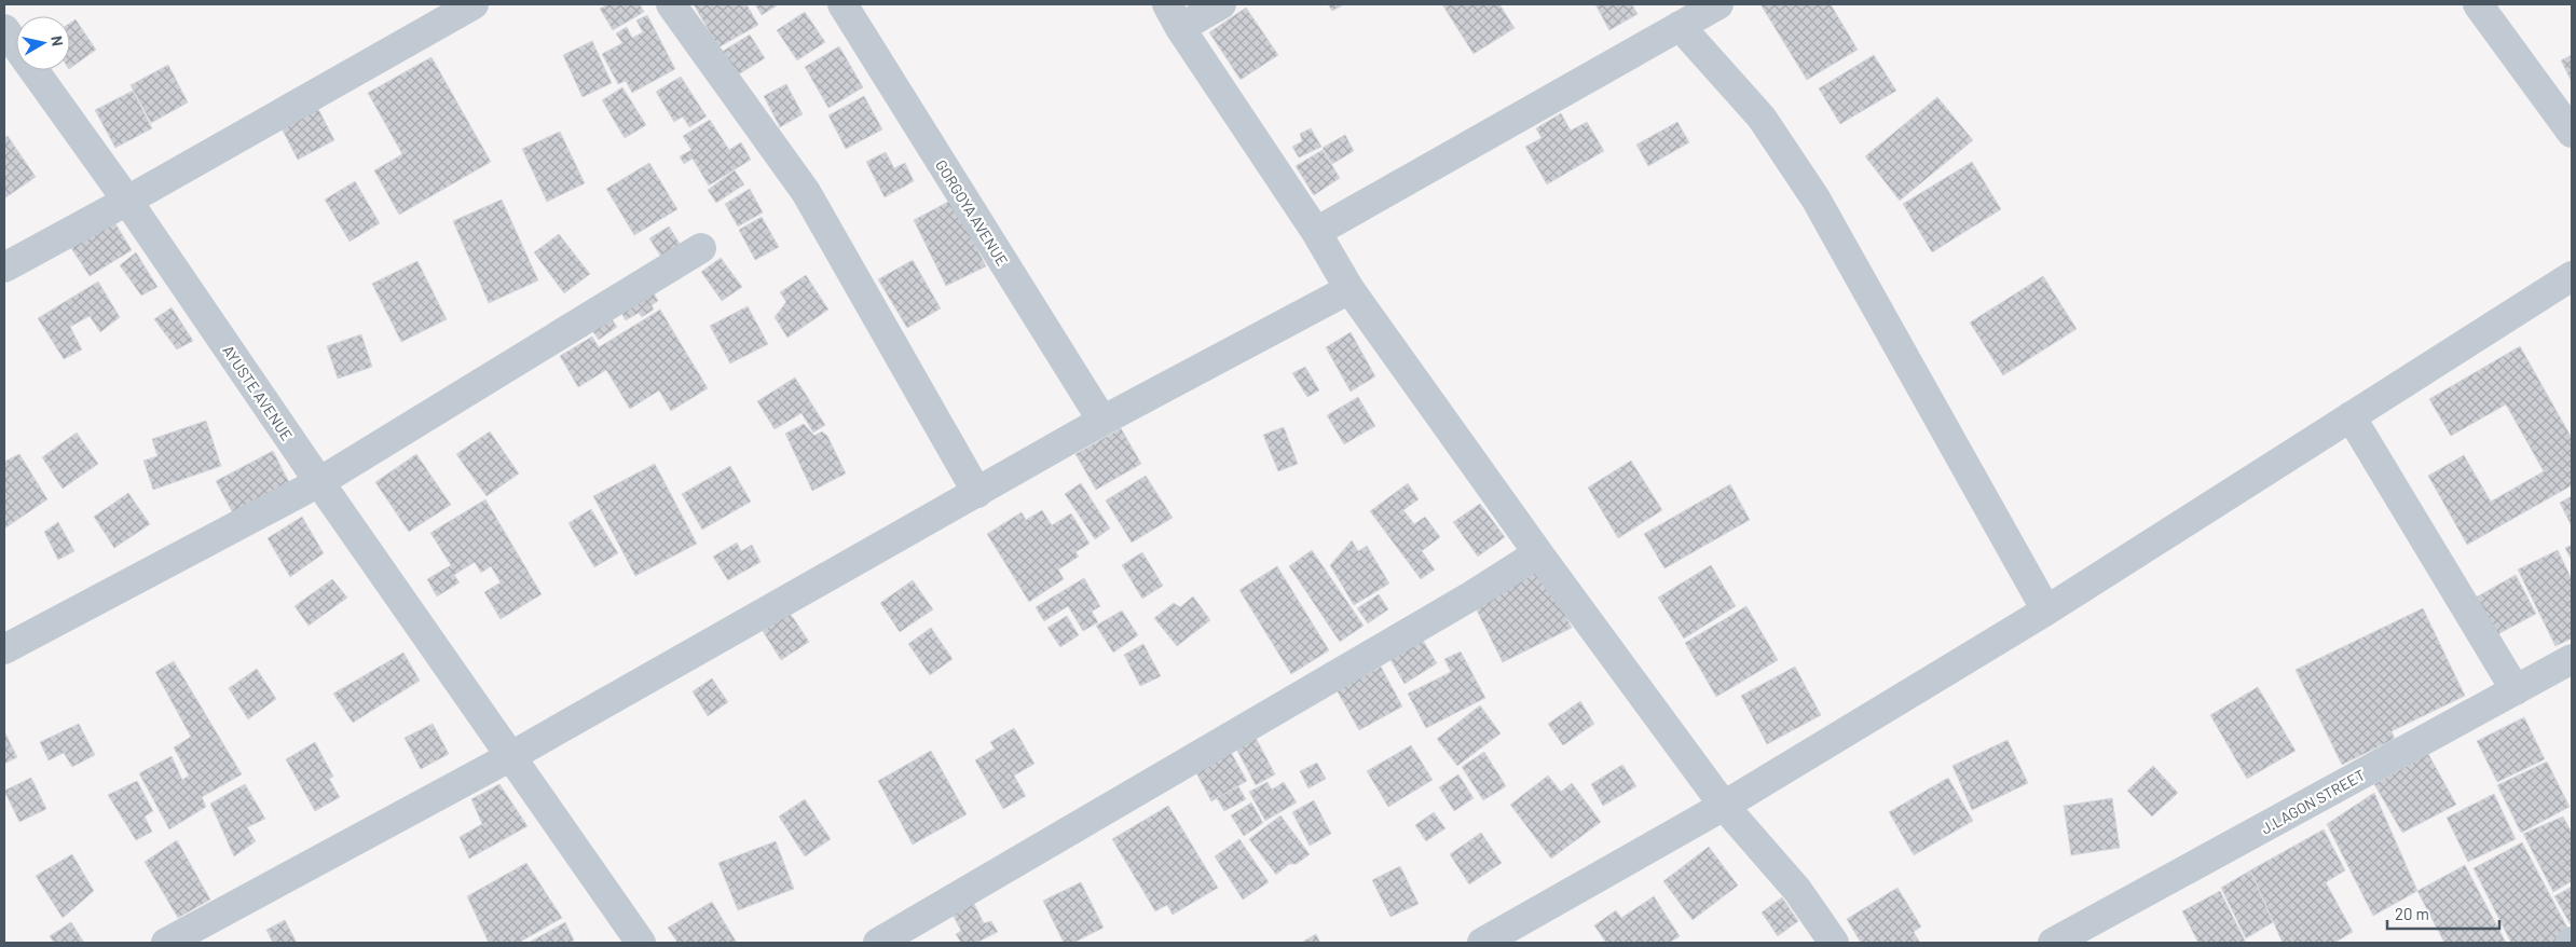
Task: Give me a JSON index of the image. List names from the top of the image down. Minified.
{"streets":{"street":["GORGOYA AVENUE","AYUSTE AVENUE","J.LAGON STREET"]},"scale_bar":"20 m","north":"right"}
